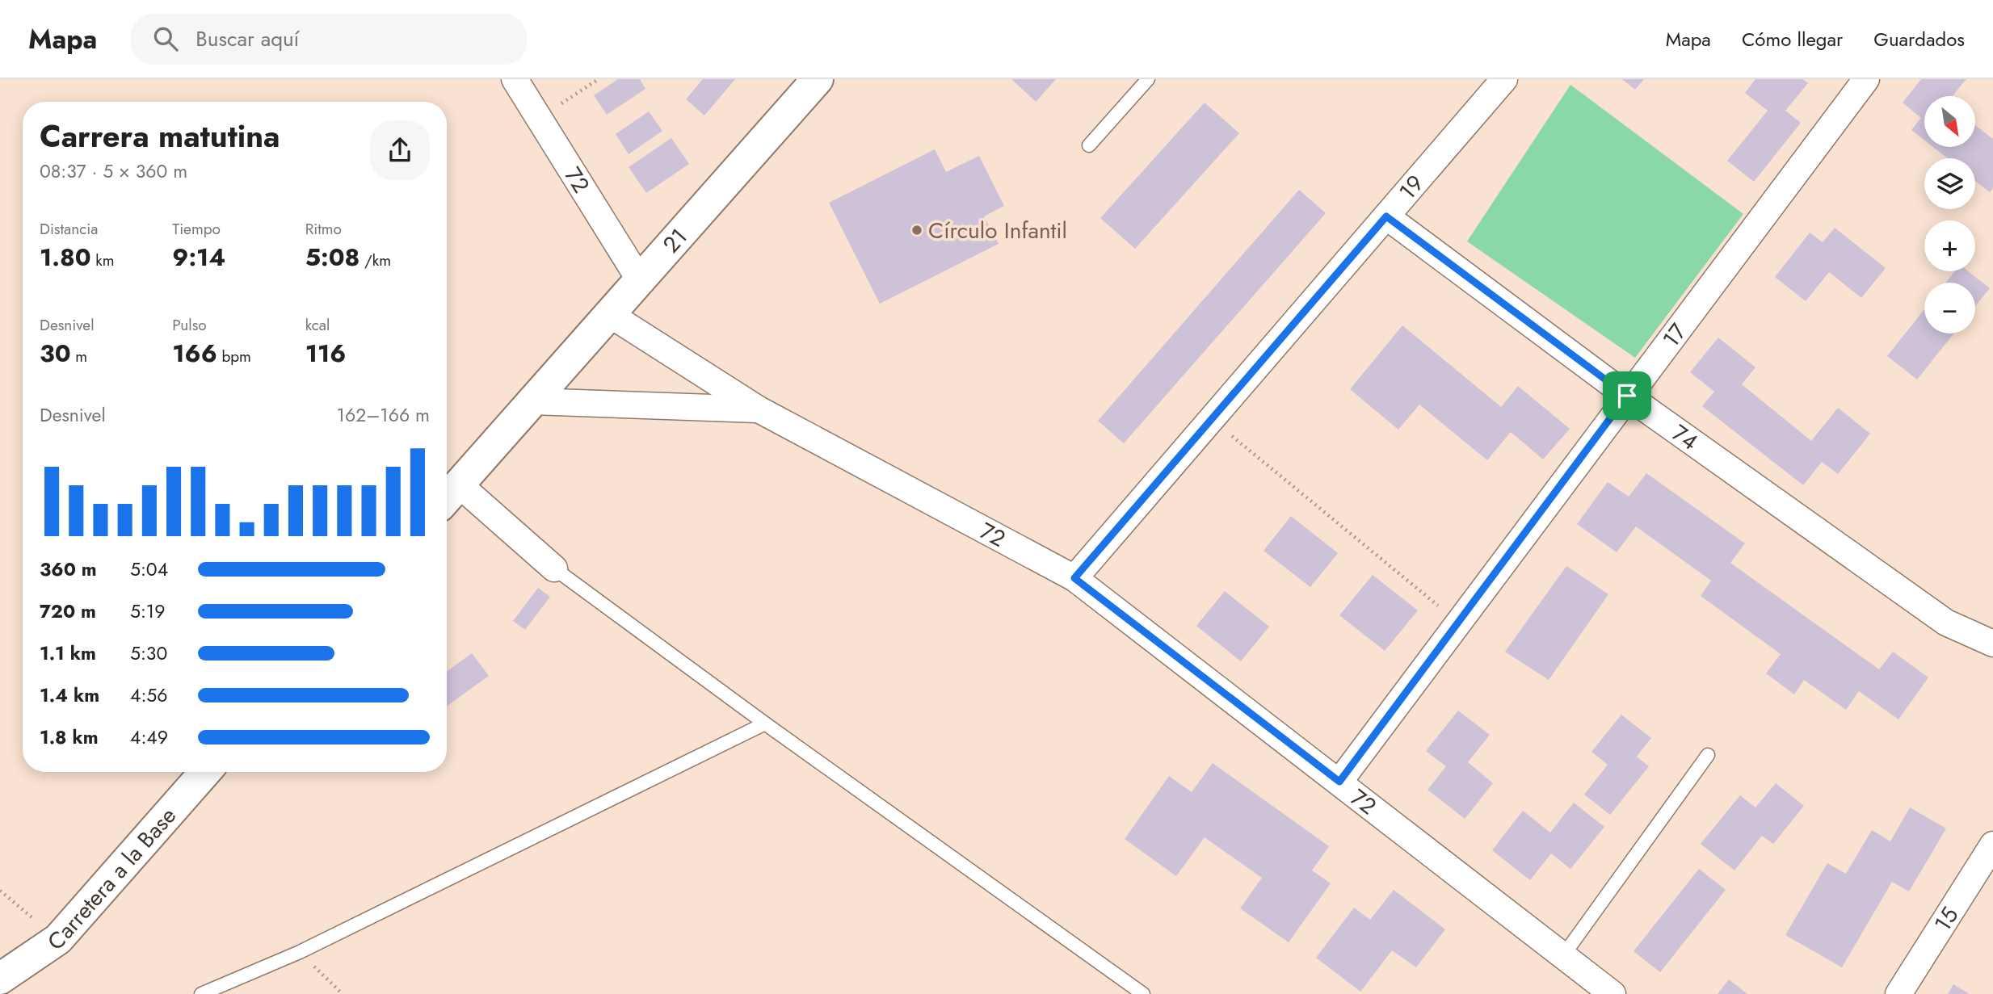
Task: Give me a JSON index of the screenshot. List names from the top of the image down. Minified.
{"streets":{"street":["72","19","21","17","74","Carretera a la Base","15"]},"crossings":[["72","19"],["72","21"],["72","17"],["19","74"],["17","74"]],"places":["Círculo Infantil"],"north":"bottom right","page":{"header":"Mapa","search":"Buscar aquí","nav":["Mapa","Cómo llegar","Guardados"],"map_buttons":["+","−"],"heading":["Carrera matutina","08:37 · 5 × 360 m"],"stats":[["Distancia","1.80 km"],["Tiempo","9:14"],["Ritmo","5:08 /km"],["Desnivel","30 m"],["Pulso","166 bpm"],["kcal","116"]],"chart":["Desnivel","162–166 m"],"list":[{"name":"360 m","note":"5:04"},{"name":"720 m","note":"5:19"},{"name":"1.1 km","note":"5:30"},{"name":"1.4 km","note":"4:56"},{"name":"1.8 km","note":"4:49"}]}}
